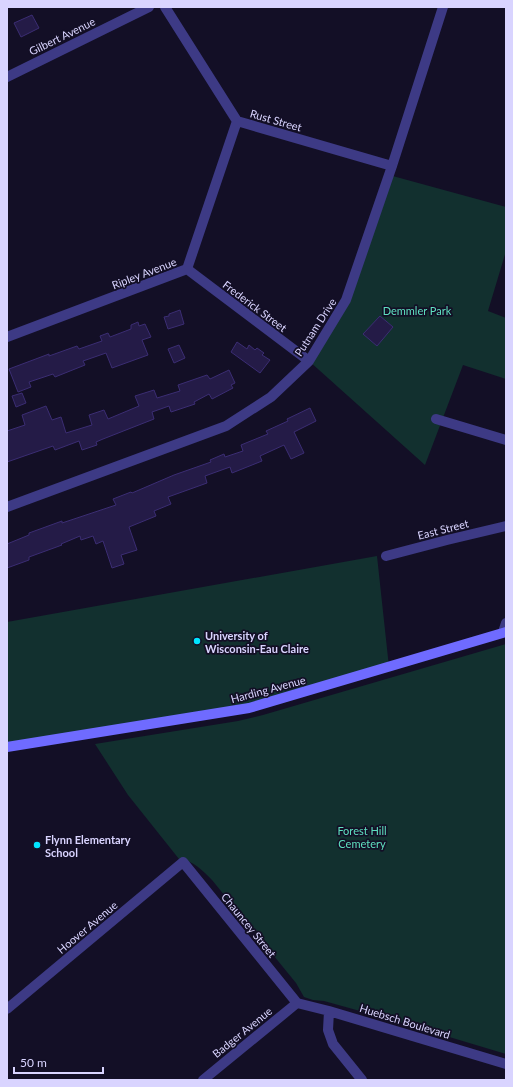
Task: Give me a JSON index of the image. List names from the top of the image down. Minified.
{"streets":{"main road":["Harding Avenue"],"street":["Gilbert Avenue","Rust Street","Ripley Avenue","Frederick Street","Putnam Drive","East Street","Chauncey Street","Hoover Avenue","Huebsch Boulevard","Badger Avenue"]},"crossings":[["Rust Street","Ripley Avenue"],["Rust Street","Putnam Drive"],["Ripley Avenue","Frederick Street"],["Frederick Street","Putnam Drive"],["Chauncey Street","Hoover Avenue"],["Chauncey Street","Huebsch Boulevard"],["Chauncey Street","Badger Avenue"],["Huebsch Boulevard","Badger Avenue"]],"parks":["Demmler Park","Forest Hill Cemetery"],"places":["University of Wisconsin-Eau Claire","Flynn Elementary School"],"scale_bar":"50 m"}
